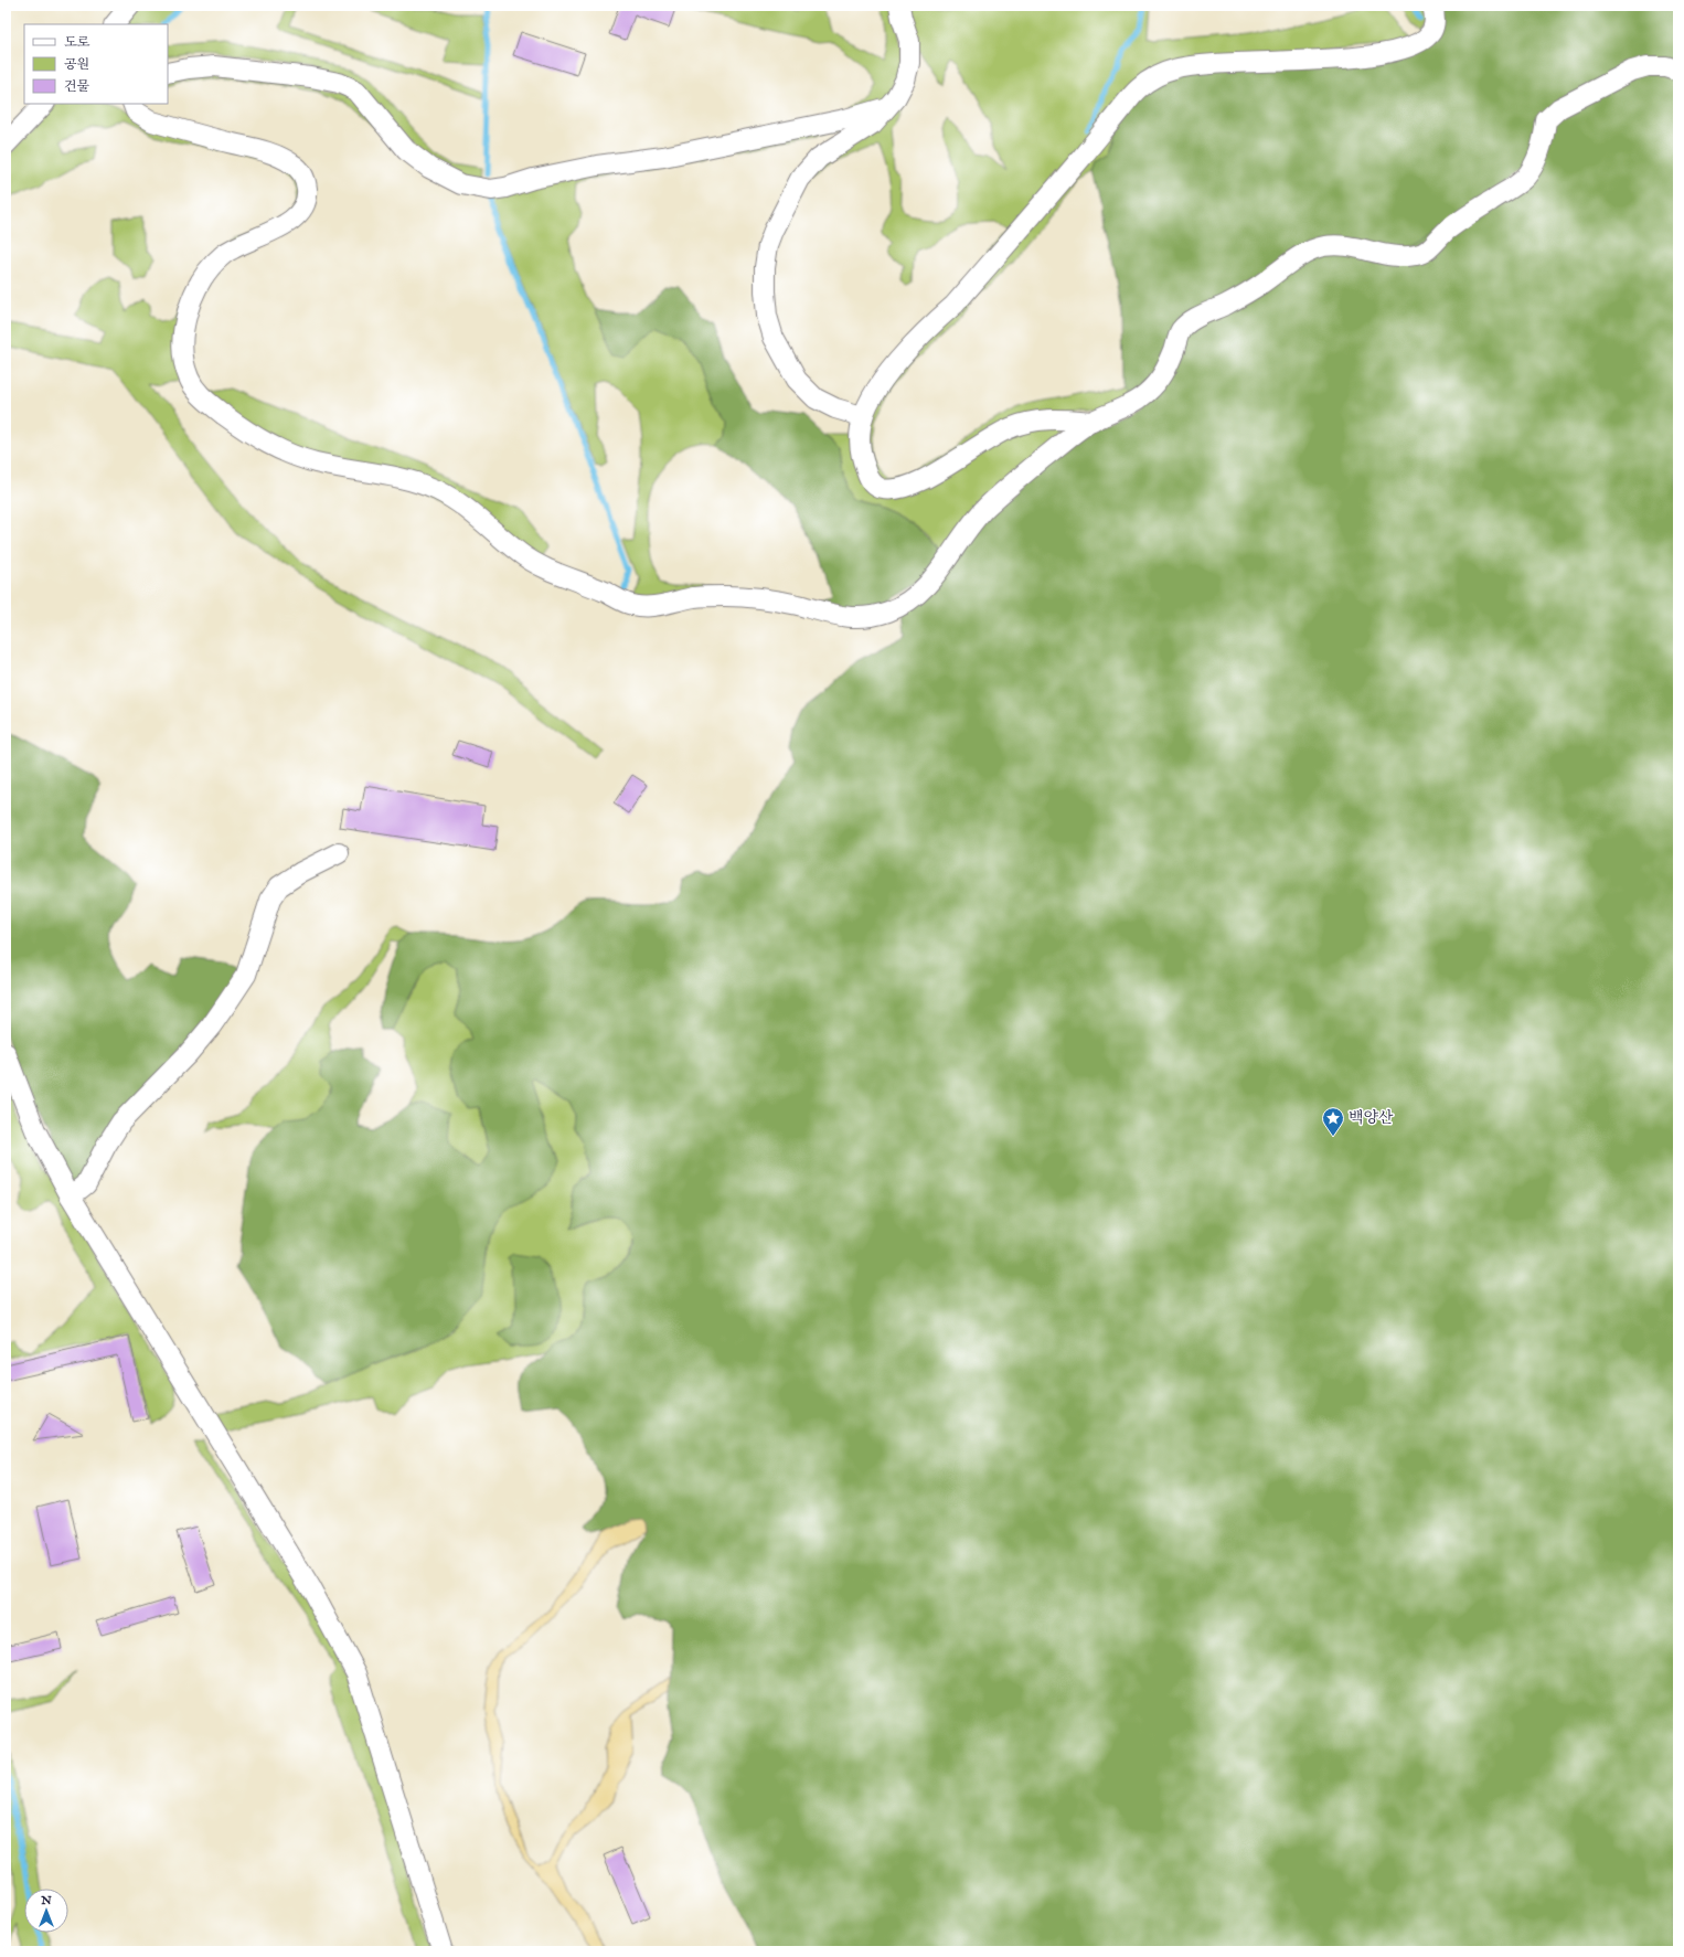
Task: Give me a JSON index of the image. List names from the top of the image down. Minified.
{"places":{"place":["백양산"]},"legend":["도로","공원","건물"],"north":"top"}
